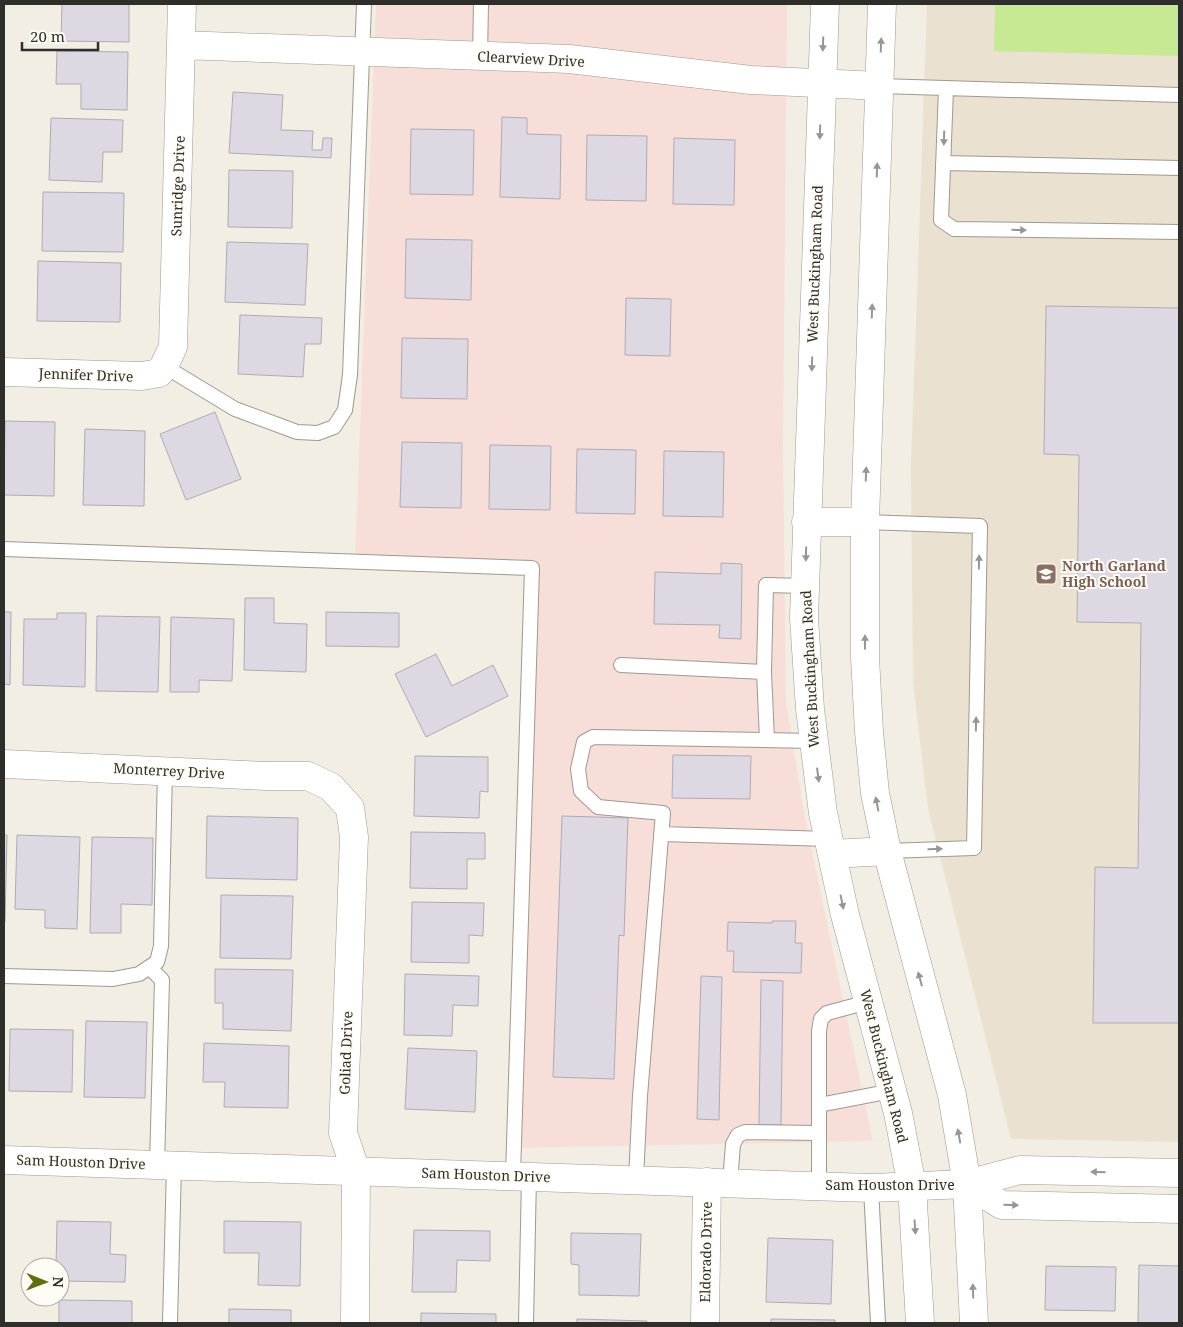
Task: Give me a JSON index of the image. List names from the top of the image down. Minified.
{"streets":{"street":["Clearview Drive","Sunridge Drive","West Buckingham Road","Jennifer Drive","Monterrey Drive","Goliad Drive","Sam Houston Drive","Eldorado Drive"]},"crossings":[["Clearview Drive","Sunridge Drive"],["Clearview Drive","West Buckingham Road"],["Sunridge Drive","Jennifer Drive"],["West Buckingham Road","Sam Houston Drive"],["Monterrey Drive","Goliad Drive"],["Goliad Drive","Sam Houston Drive"],["Sam Houston Drive","Eldorado Drive"]],"places":{"school or university":["North Garland High School"]},"scale_bar":"20 m","north":"right"}
